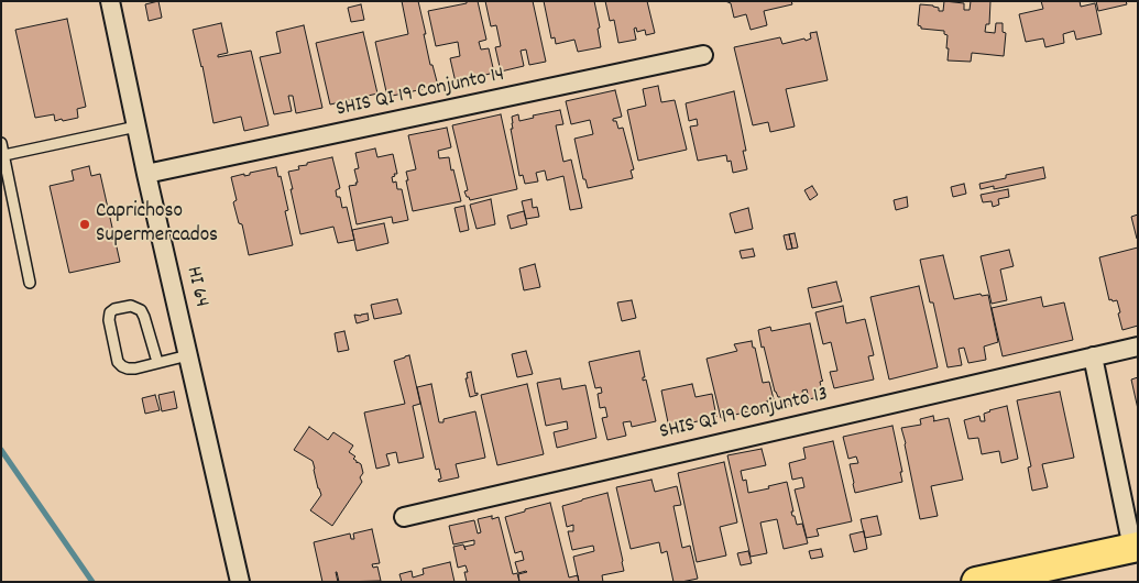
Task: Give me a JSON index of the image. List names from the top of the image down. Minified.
{"streets":{"street":["SHIS QI 19 Conjunto 14","HI 64","SHIS QI 19 Conjunto 13"]},"crossings":[["SHIS QI 19 Conjunto 14","HI 64"]],"places":["Caprichoso Supermercados"]}
